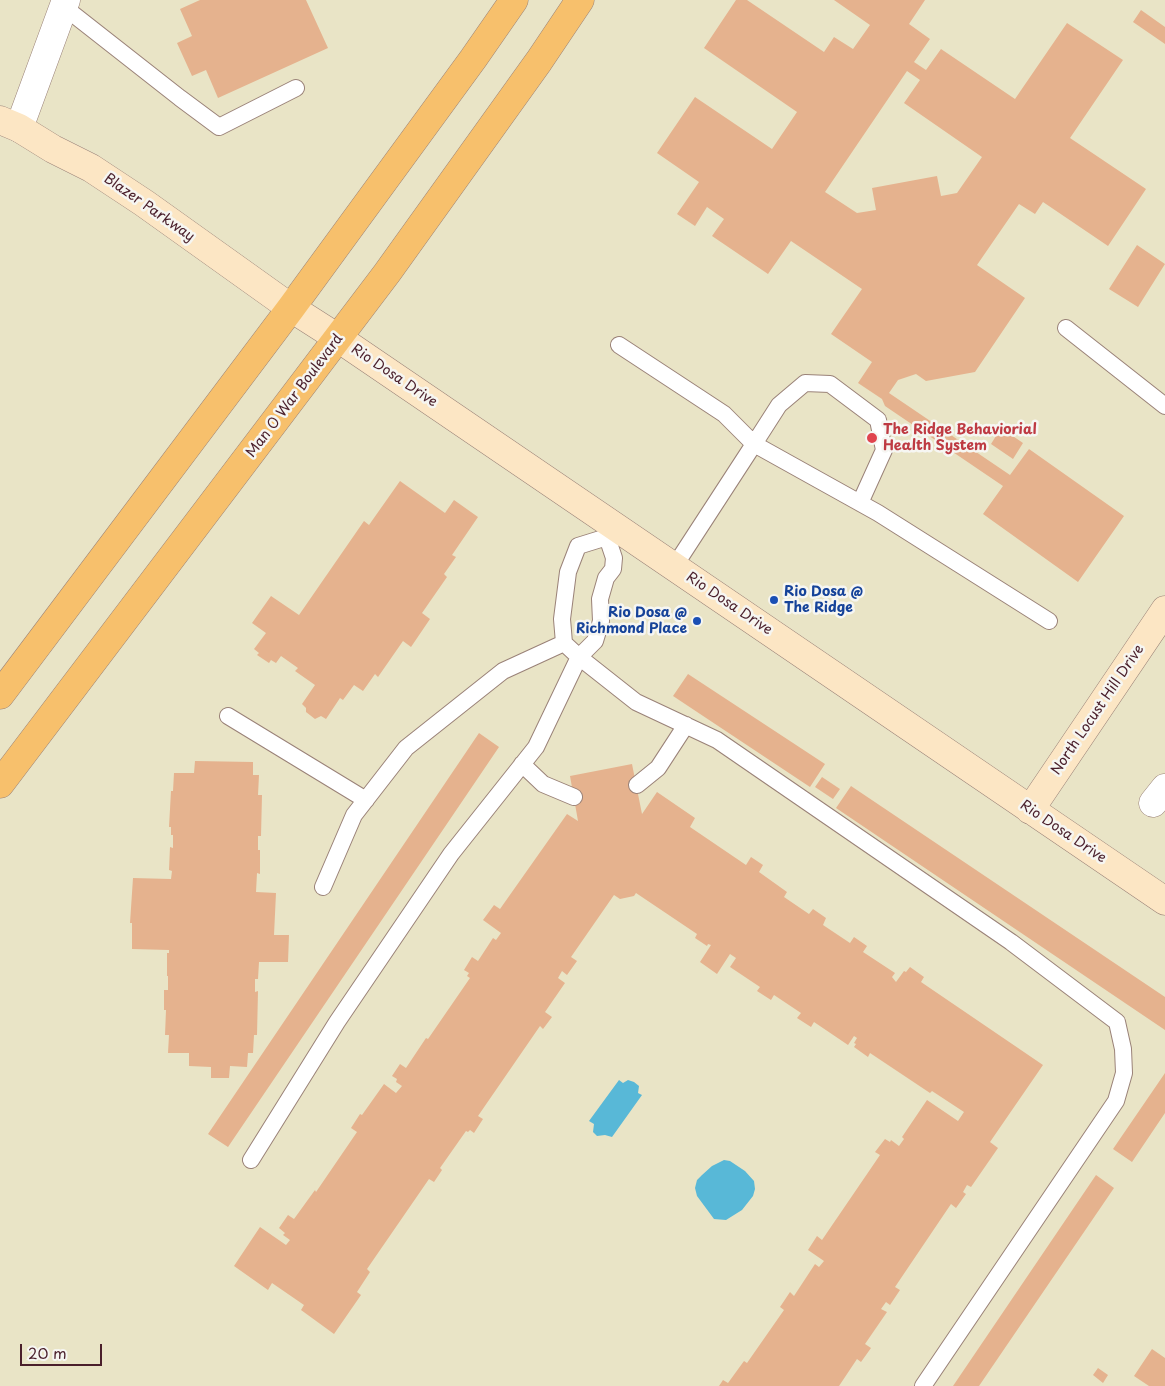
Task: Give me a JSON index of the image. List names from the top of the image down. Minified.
{"streets":{"main road":["Man O War Boulevard"],"street":["Blazer Parkway","Rio Dosa Drive","North Locust Hill Drive"]},"crossings":[["Blazer Parkway","Rio Dosa Drive"],["Rio Dosa Drive","Man O War Boulevard"],["Rio Dosa Drive","North Locust Hill Drive"]],"places":["The Ridge Behaviorial Health System","Rio Dosa @ The Ridge","Rio Dosa @ Richmond Place"],"scale_bar":"20 m"}
